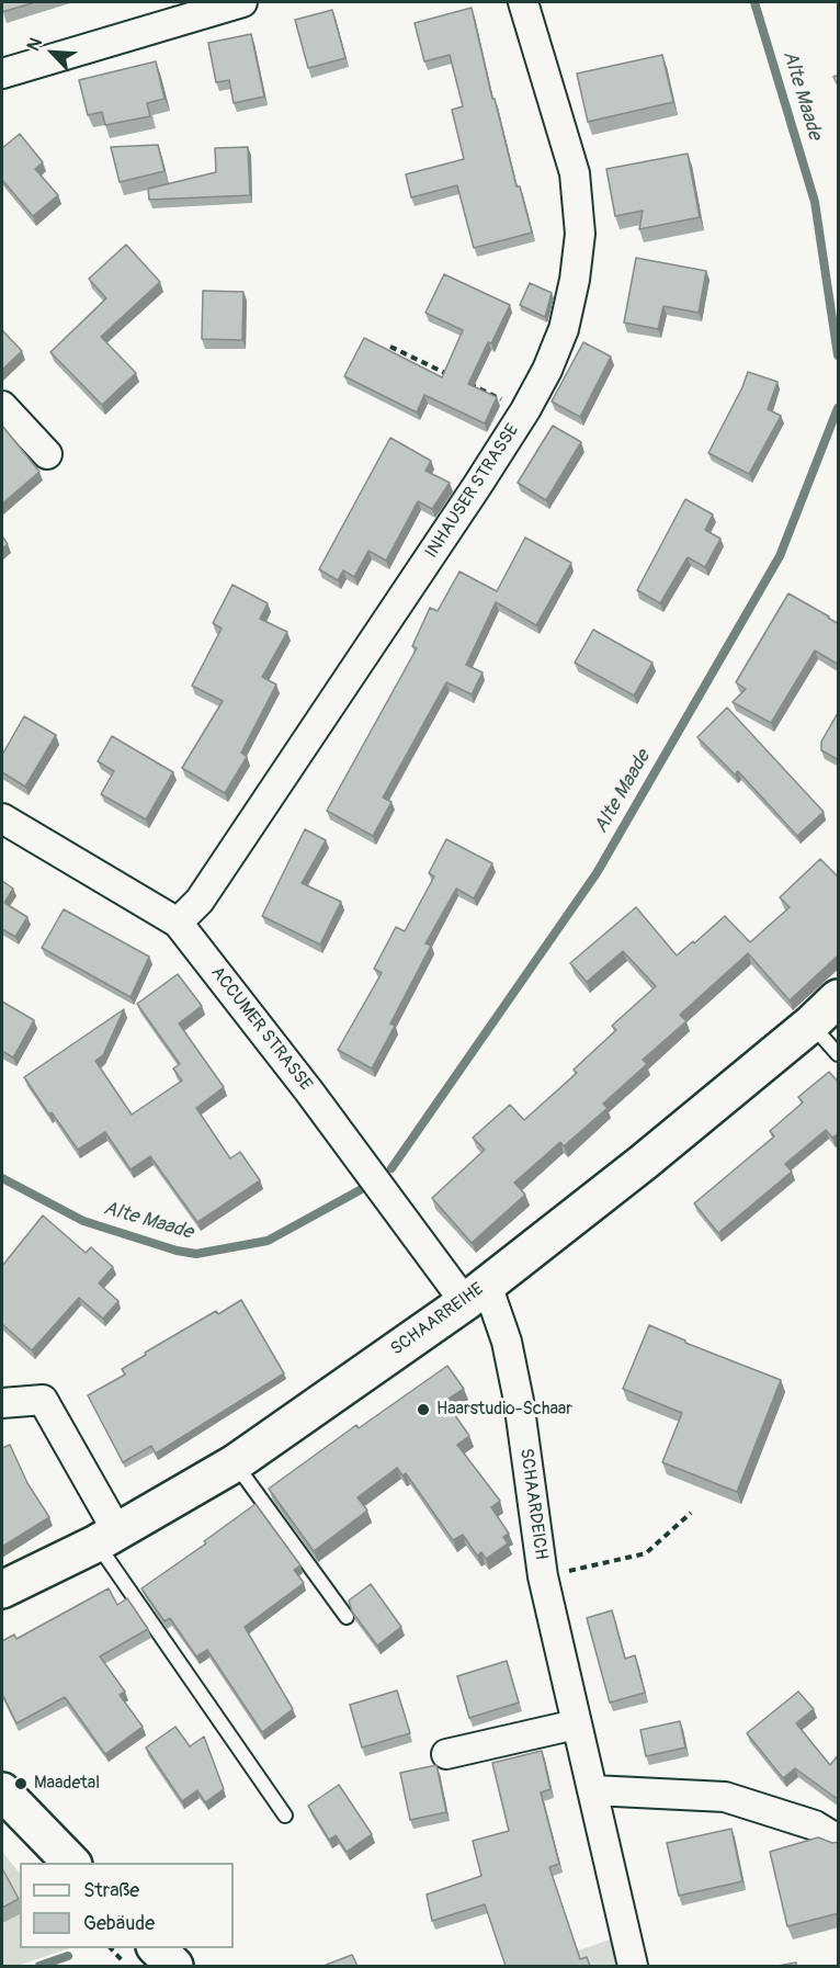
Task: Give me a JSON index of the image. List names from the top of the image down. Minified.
{"streets":{"main road":["SCHAARREIHE"],"street":["INHAUSER STRASSE","ACCUMER STRASSE","SCHAARDEICH"]},"crossings":[["INHAUSER STRASSE","ACCUMER STRASSE"],["ACCUMER STRASSE","SCHAARREIHE"],["ACCUMER STRASSE","SCHAARDEICH"],["SCHAARREIHE","SCHAARDEICH"]],"water":["Alte Maade"],"places":["Haarstudio-Schaar","Maadetal"],"legend":["Straße","Gebäude"],"north":"top left"}
